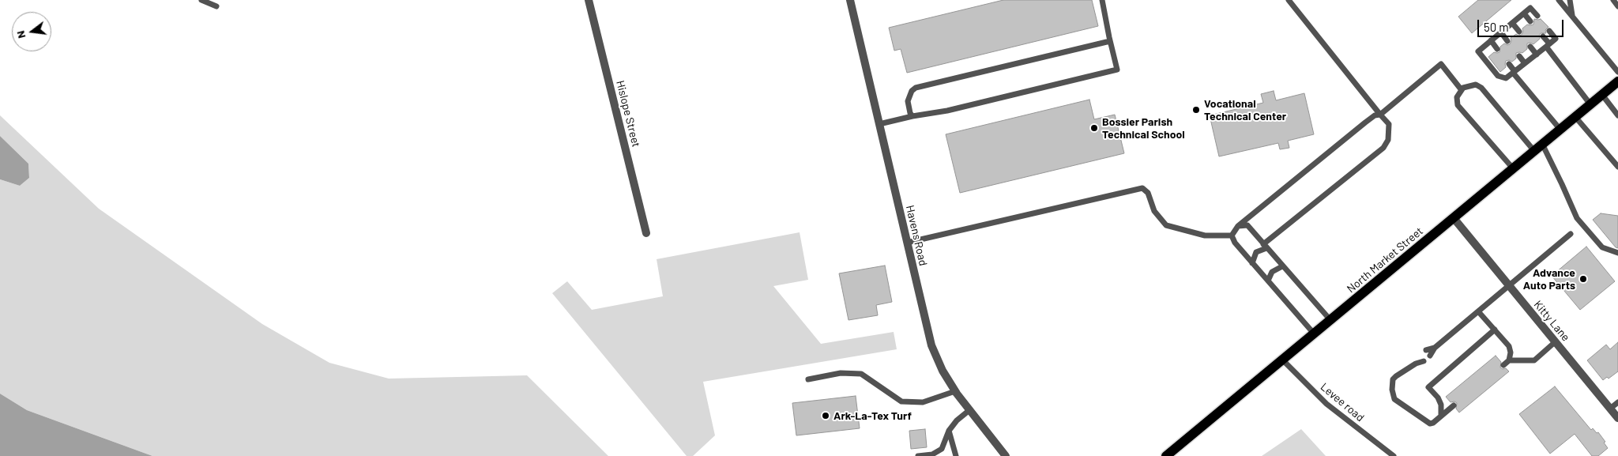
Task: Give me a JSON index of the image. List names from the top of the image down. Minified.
{"streets":{"main road":["North Market Street"],"street":["Hislope Street","Havens Road","Kitty Lane"],"lane":["Levee road"]},"crossings":[["North Market Street","Kitty Lane"],["North Market Street","Levee road"]],"places":["Vocational Technical Center","Bossier Parish Technical School","Advance Auto Parts","Ark-La-Tex Turf"],"scale_bar":"50 m","north":"left"}
